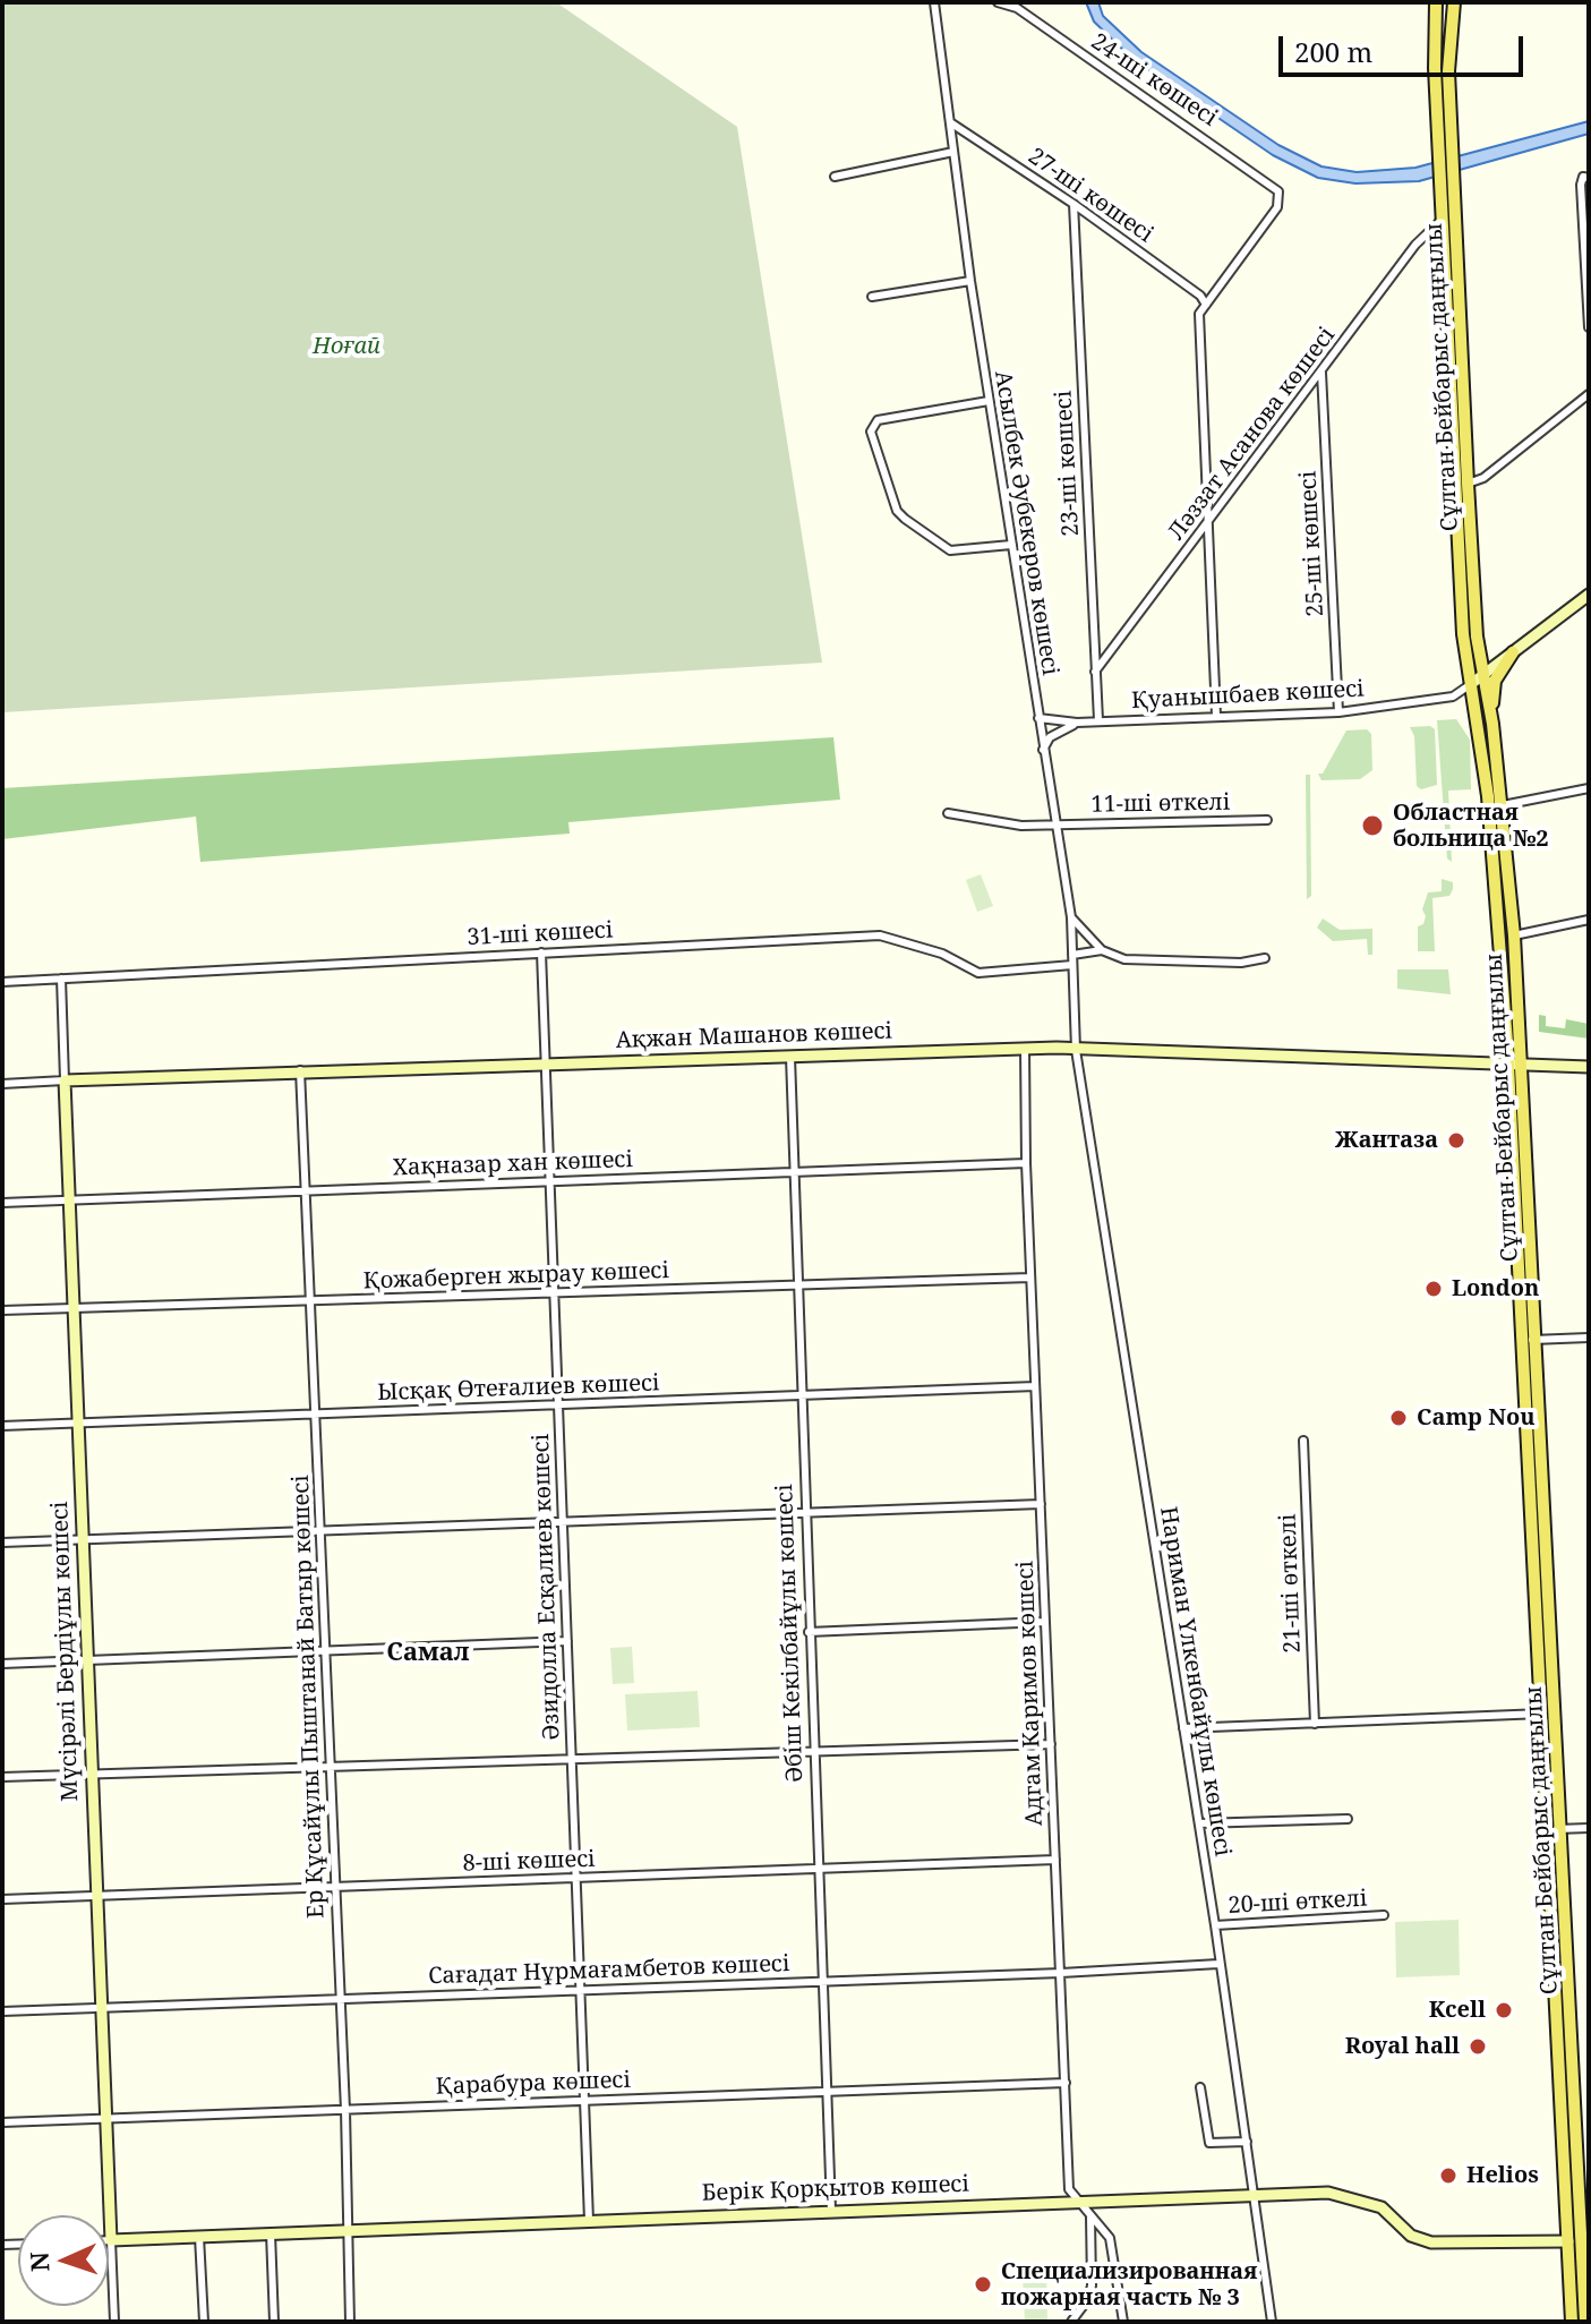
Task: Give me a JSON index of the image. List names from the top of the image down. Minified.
{"streets":{"main road":["Сұлтан Бейбарыс даңғылы"],"street":["24-ші көшесі","27-ші көшесі","Ләззат Асанова көшесі","23-ші көшесі","Асылбек Әубекеров көшесі","25-ші көшесі","Қуанышбаев көшесі","11-ші өткелі","31-ші көшесі","Ақжан Машанов көшесі","Хақназар хан көшесі","Қожаберген жырау көшесі","Ысқақ Өтеғалиев көшесі","21-ші өткелі","Әзидолла Есқалиев көшесі","Әбіш Кекілбайұлы көшесі","Мүсірәлі Бердіұлы көшесі","Нариман Үлкенбайұлы көшесі","Адгам Каримов көшесі","Ер Құсайұлы Пыштанай Батыр көшесі","8-шi көшесi","20-ші өткелі","Сағадат Нұрмағамбетов көшесі","Қарабура көшесі","Берік Қорқытов көшесі"]},"crossings":[["24-ші көшесі","27-ші көшесі"],["27-ші көшесі","23-ші көшесі"],["27-ші көшесі","Асылбек Әубекеров көшесі"],["Сұлтан Бейбарыс даңғылы","Ләззат Асанова көшесі"],["Сұлтан Бейбарыс даңғылы","Қуанышбаев көшесі"],["Сұлтан Бейбарыс даңғылы","Ақжан Машанов көшесі"],["Сұлтан Бейбарыс даңғылы","Берік Қорқытов көшесі"],["Ләззат Асанова көшесі","23-ші көшесі"],["Ләззат Асанова көшесі","25-ші көшесі"],["23-ші көшесі","Қуанышбаев көшесі"],["Асылбек Әубекеров көшесі","Қуанышбаев көшесі"],["Асылбек Әубекеров көшесі","11-ші өткелі"],["Асылбек Әубекеров көшесі","31-ші көшесі"],["Асылбек Әубекеров көшесі","Ақжан Машанов көшесі"],["Асылбек Әубекеров көшесі","Нариман Үлкенбайұлы көшесі"],["25-ші көшесі","Қуанышбаев көшесі"],["31-ші көшесі","Әзидолла Есқалиев көшесі"],["31-ші көшесі","Мүсірәлі Бердіұлы көшесі"],["Ақжан Машанов көшесі","Әзидолла Есқалиев көшесі"],["Ақжан Машанов көшесі","Әбіш Кекілбайұлы көшесі"],["Ақжан Машанов көшесі","Мүсірәлі Бердіұлы көшесі"],["Ақжан Машанов көшесі","Нариман Үлкенбайұлы көшесі"],["Ақжан Машанов көшесі","Адгам Каримов көшесі"],["Ақжан Машанов көшесі","Ер Құсайұлы Пыштанай Батыр көшесі"],["Хақназар хан көшесі","Әзидолла Есқалиев көшесі"],["Хақназар хан көшесі","Әбіш Кекілбайұлы көшесі"],["Хақназар хан көшесі","Мүсірәлі Бердіұлы көшесі"],["Хақназар хан көшесі","Адгам Каримов көшесі"],["Хақназар хан көшесі","Ер Құсайұлы Пыштанай Батыр көшесі"],["Қожаберген жырау көшесі","Әзидолла Есқалиев көшесі"],["Қожаберген жырау көшесі","Әбіш Кекілбайұлы көшесі"],["Қожаберген жырау көшесі","Мүсірәлі Бердіұлы көшесі"],["Қожаберген жырау көшесі","Адгам Каримов көшесі"],["Қожаберген жырау көшесі","Ер Құсайұлы Пыштанай Батыр көшесі"],["Ысқақ Өтеғалиев көшесі","Әзидолла Есқалиев көшесі"],["Ысқақ Өтеғалиев көшесі","Әбіш Кекілбайұлы көшесі"],["Ысқақ Өтеғалиев көшесі","Мүсірәлі Бердіұлы көшесі"],["Ысқақ Өтеғалиев көшесі","Адгам Каримов көшесі"],["Ысқақ Өтеғалиев көшесі","Ер Құсайұлы Пыштанай Батыр көшесі"],["Әзидолла Есқалиев көшесі","8-шi көшесi"],["Әзидолла Есқалиев көшесі","Сағадат Нұрмағамбетов көшесі"],["Әзидолла Есқалиев көшесі","Қарабура көшесі"],["Әзидолла Есқалиев көшесі","Берік Қорқытов көшесі"],["Әбіш Кекілбайұлы көшесі","8-шi көшесi"],["Әбіш Кекілбайұлы көшесі","Сағадат Нұрмағамбетов көшесі"],["Әбіш Кекілбайұлы көшесі","Қарабура көшесі"],["Әбіш Кекілбайұлы көшесі","Берік Қорқытов көшесі"],["Мүсірәлі Бердіұлы көшесі","8-шi көшесi"],["Мүсірәлі Бердіұлы көшесі","Сағадат Нұрмағамбетов көшесі"],["Мүсірәлі Бердіұлы көшесі","Қарабура көшесі"],["Мүсірәлі Бердіұлы көшесі","Берік Қорқытов көшесі"],["Нариман Үлкенбайұлы көшесі","20-ші өткелі"],["Нариман Үлкенбайұлы көшесі","Сағадат Нұрмағамбетов көшесі"],["Нариман Үлкенбайұлы көшесі","Берік Қорқытов көшесі"],["Адгам Каримов көшесі","8-шi көшесi"],["Адгам Каримов көшесі","Сағадат Нұрмағамбетов көшесі"],["Адгам Каримов көшесі","Қарабура көшесі"],["Адгам Каримов көшесі","Берік Қорқытов көшесі"],["Ер Құсайұлы Пыштанай Батыр көшесі","8-шi көшесi"],["Ер Құсайұлы Пыштанай Батыр көшесі","Сағадат Нұрмағамбетов көшесі"],["Ер Құсайұлы Пыштанай Батыр көшесі","Қарабура көшесі"],["Ер Құсайұлы Пыштанай Батыр көшесі","Берік Қорқытов көшесі"]],"districts":["Самал"],"parks":["Ноғай"],"places":["Областная больница №2","Жантаза","London","Camp Nou","Kcell","Royal hall","Helios","Специализированная пожарная часть № 3"],"scale_bar":"200 m","north":"left"}
